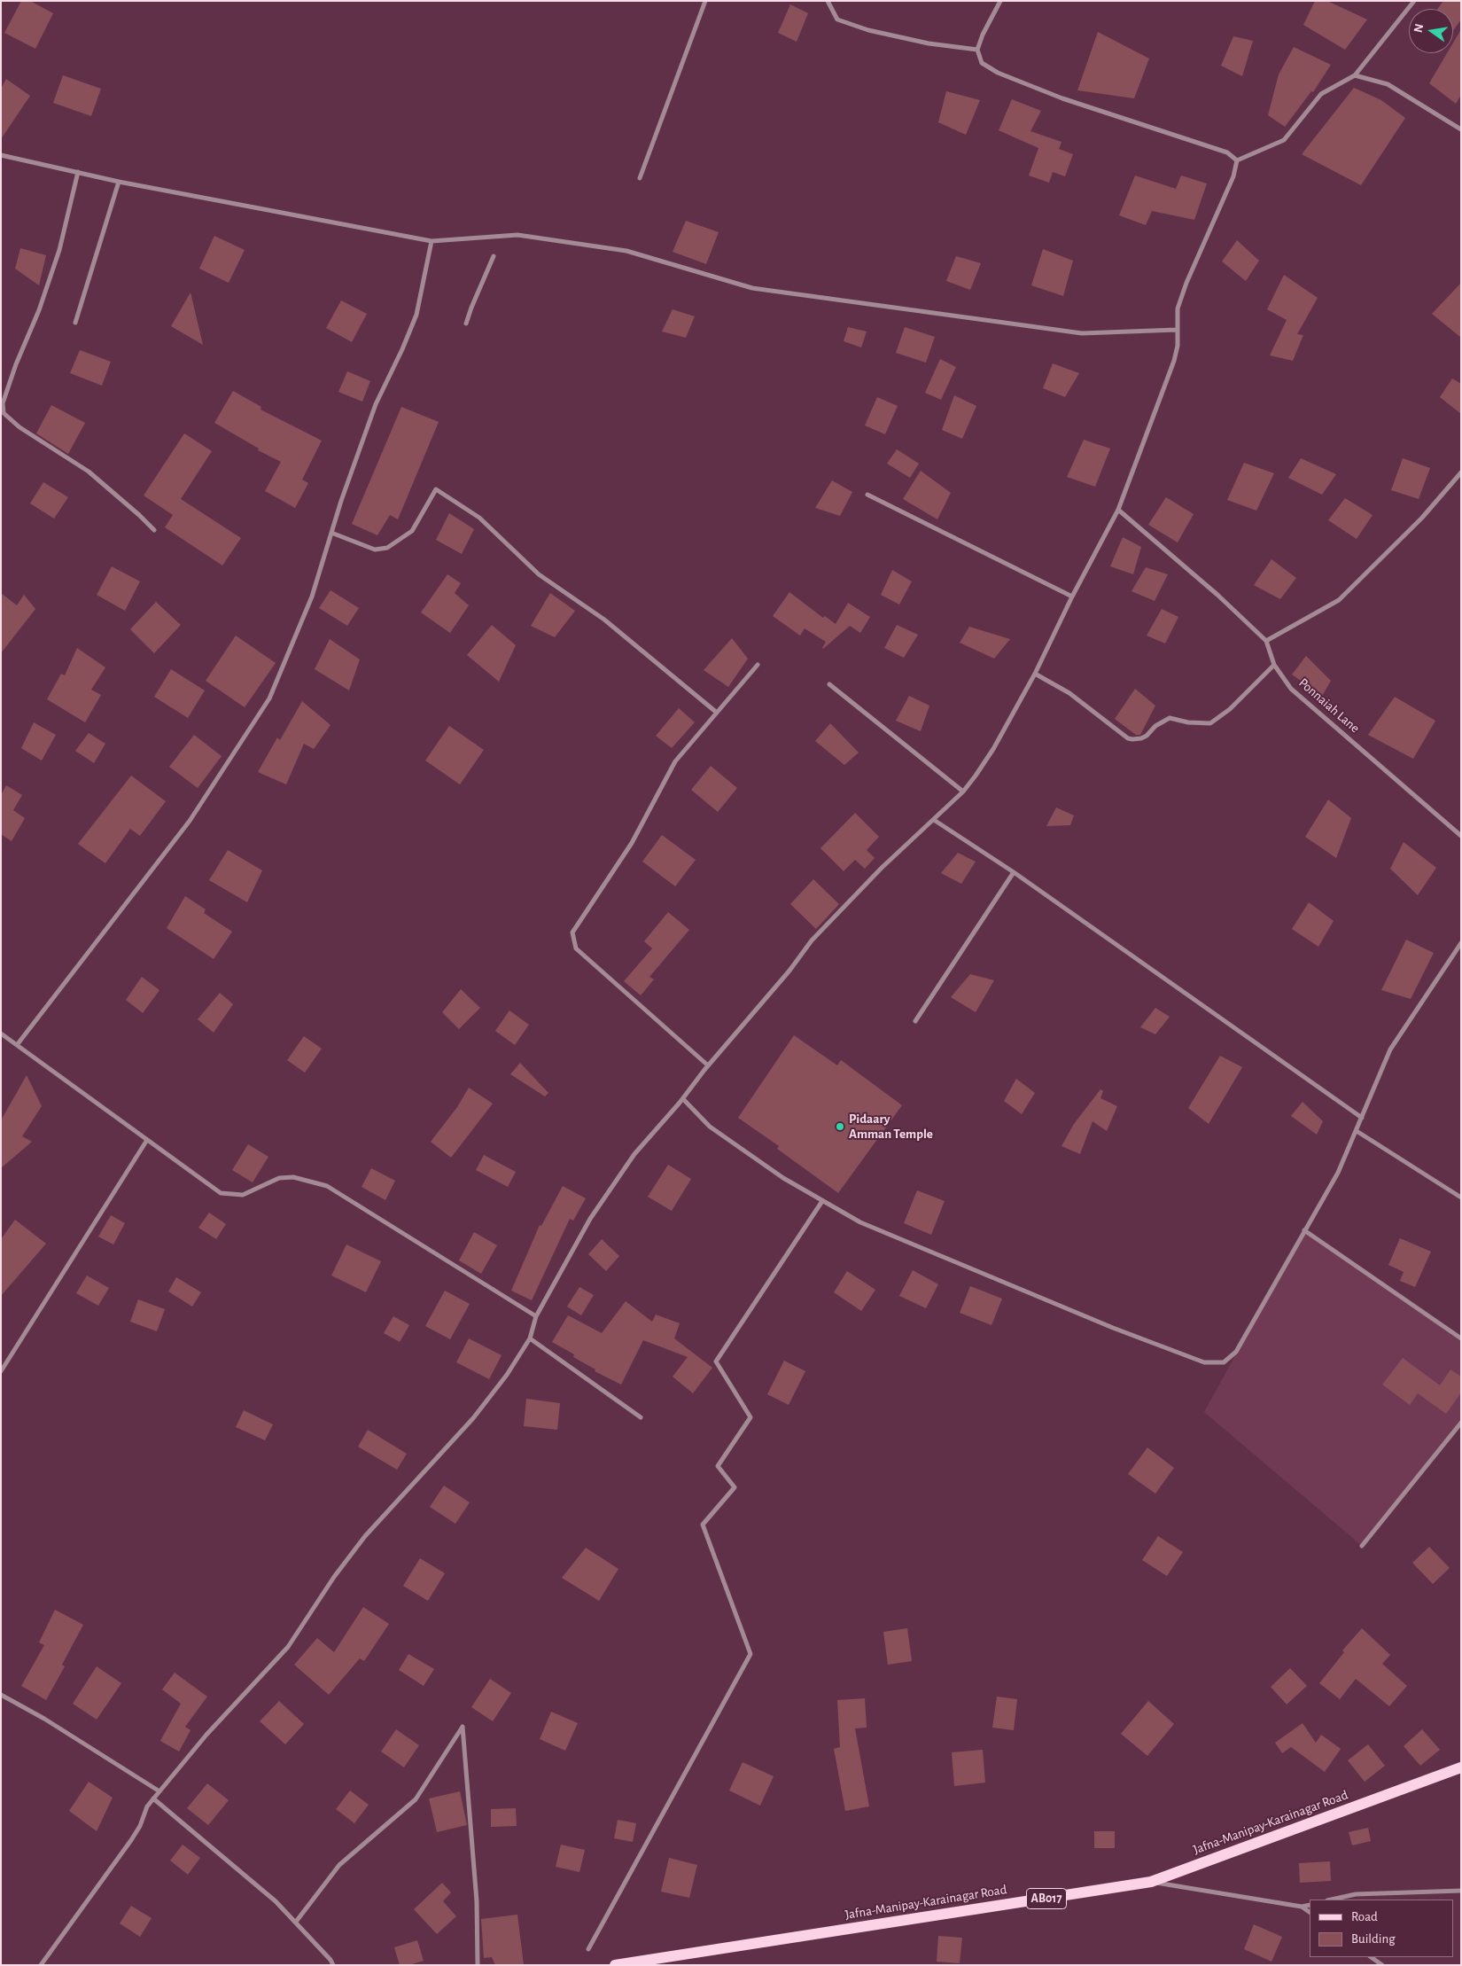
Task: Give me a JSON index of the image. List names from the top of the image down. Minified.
{"streets":{"main road":["Jafna-Manipay-Karainagar Road","AB017"],"street":["Ponnaiah Lane"]},"places":["Pidaary Amman Temple"],"legend":["Road","Building"],"north":"left"}
